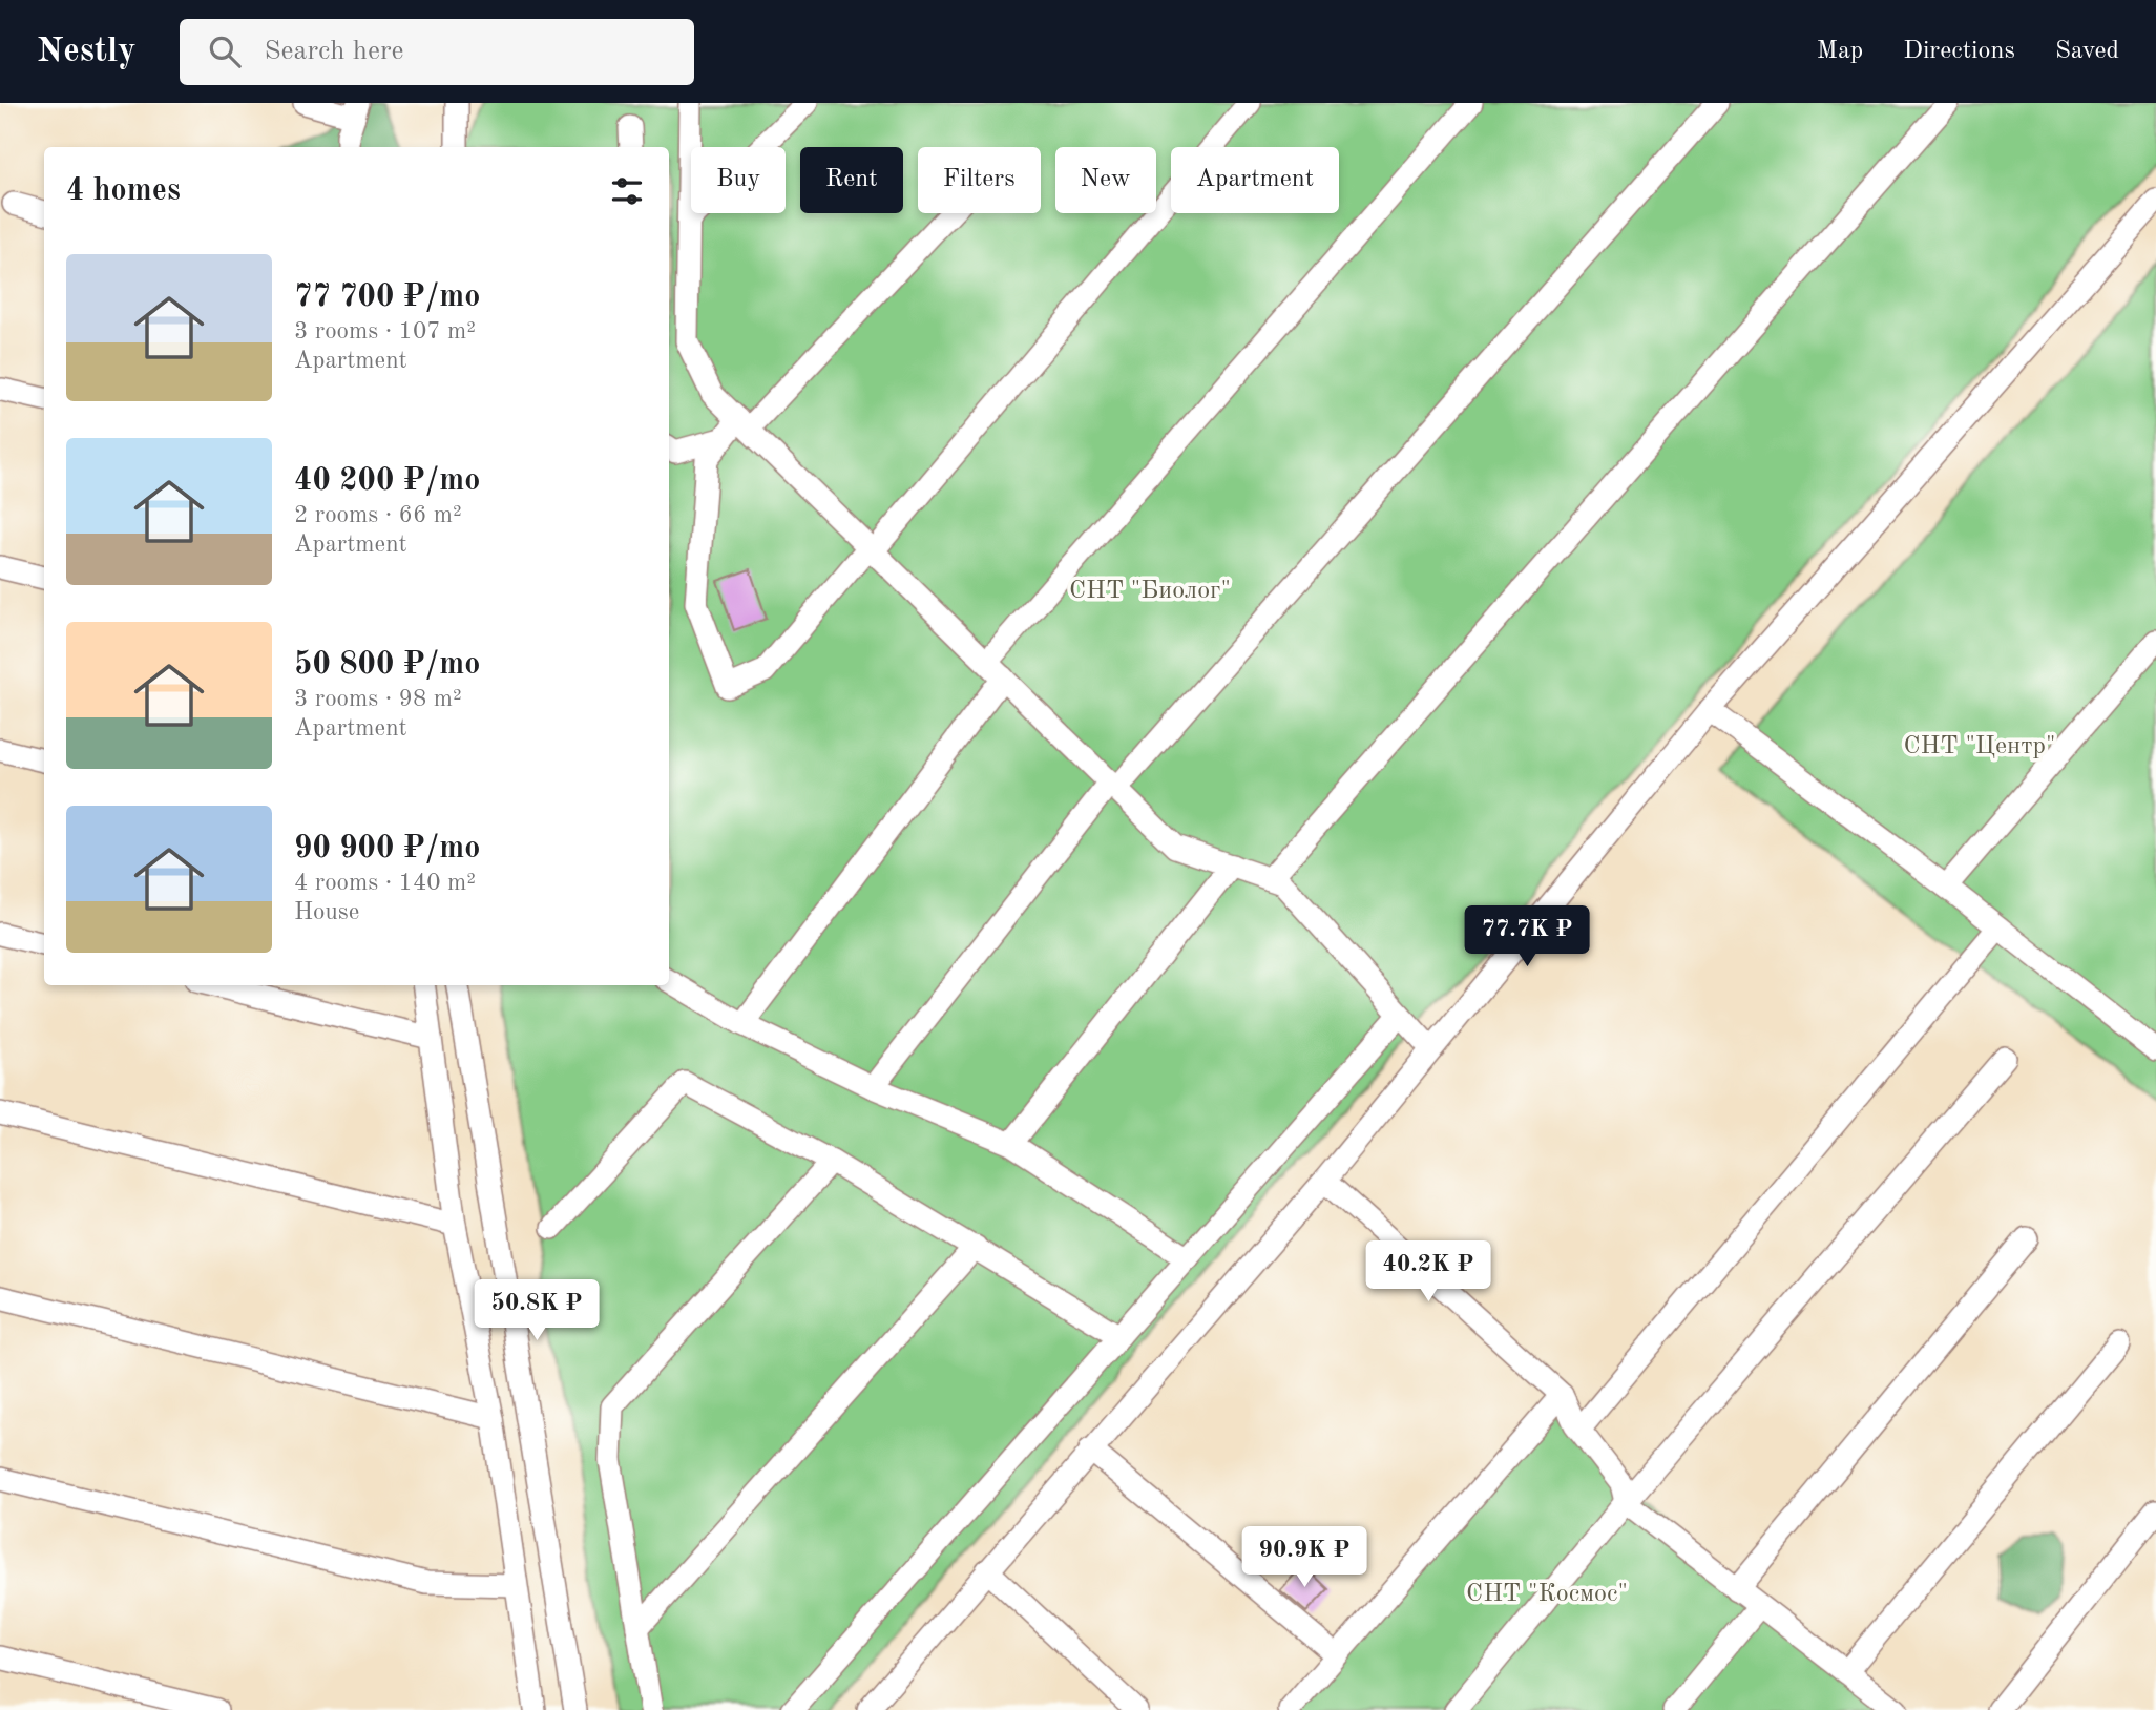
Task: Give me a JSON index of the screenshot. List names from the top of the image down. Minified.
{"parks":["СНТ \"Биолог\"","СНТ \"Центр\"","СНТ \"Космос\""],"page":{"header":"Nestly","search":"Search here","nav":["Map","Directions","Saved"],"chip":["Buy","Rent","Filters","New","Apartment"],"heading":"4 homes","list":[{"name":"77 700 ₽/mo","note":"3 rooms · 107 m² · Apartment"},{"name":"40 200 ₽/mo","note":"2 rooms · 66 m² · Apartment"},{"name":"50 800 ₽/mo","note":"3 rooms · 98 m² · Apartment"},{"name":"90 900 ₽/mo","note":"4 rooms · 140 m² · House"}],"price":["77.7K ₽","40.2K ₽","50.8K ₽","90.9K ₽"]}}
